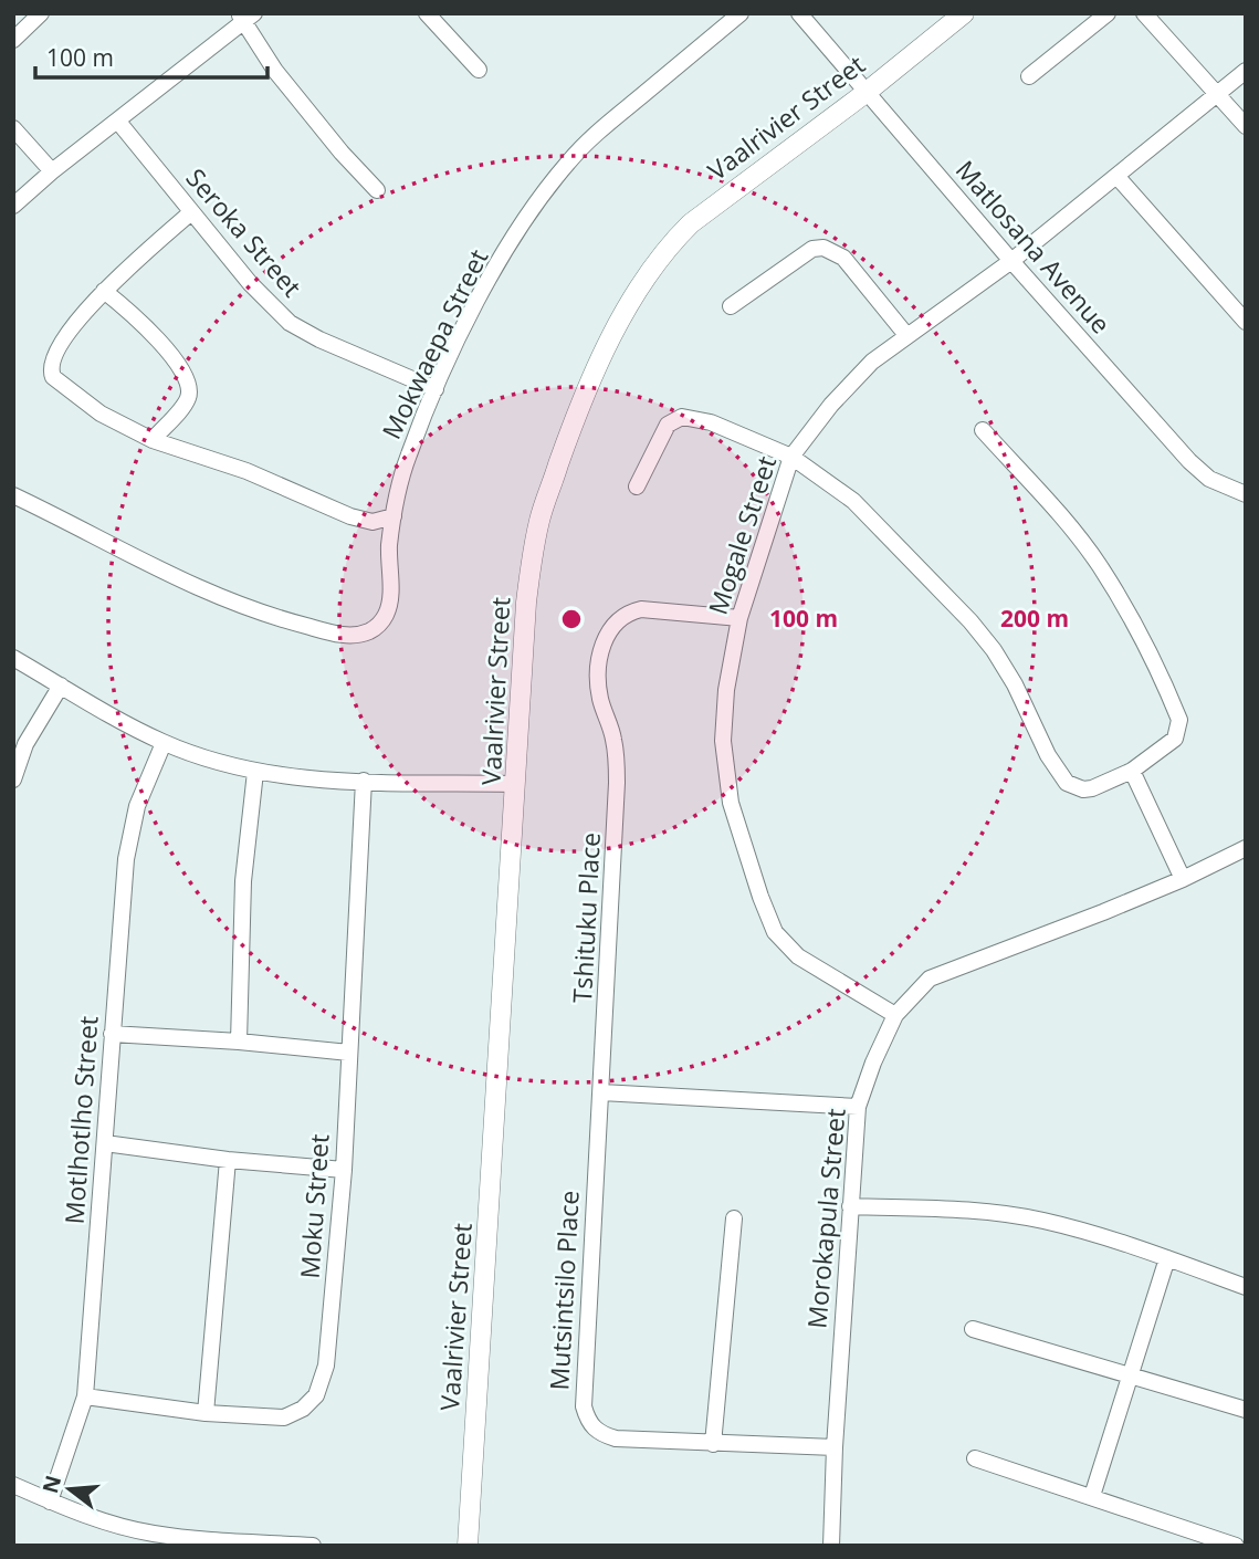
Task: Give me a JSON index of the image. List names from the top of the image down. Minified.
{"streets":{"street":["Vaalrivier Street","Seroka Street","Matlosana Avenue","Mokwaepa Street","Mogale Street","Tshituku Place","Motlhotlho Street","Moku Street","Morokapula Street","Mutsintsilo Place"]},"crossings":[["Vaalrivier Street","Matlosana Avenue"],["Seroka Street","Mokwaepa Street"],["Matlosana Avenue","Mogale Street"],["Mogale Street","Tshituku Place"],["Mogale Street","Morokapula Street"],["Tshituku Place","Mutsintsilo Place"],["Motlhotlho Street","Moku Street"],["Morokapula Street","Mutsintsilo Place"]],"scale_bar":"100 m","north":"left","rings":["100 m","200 m"]}
